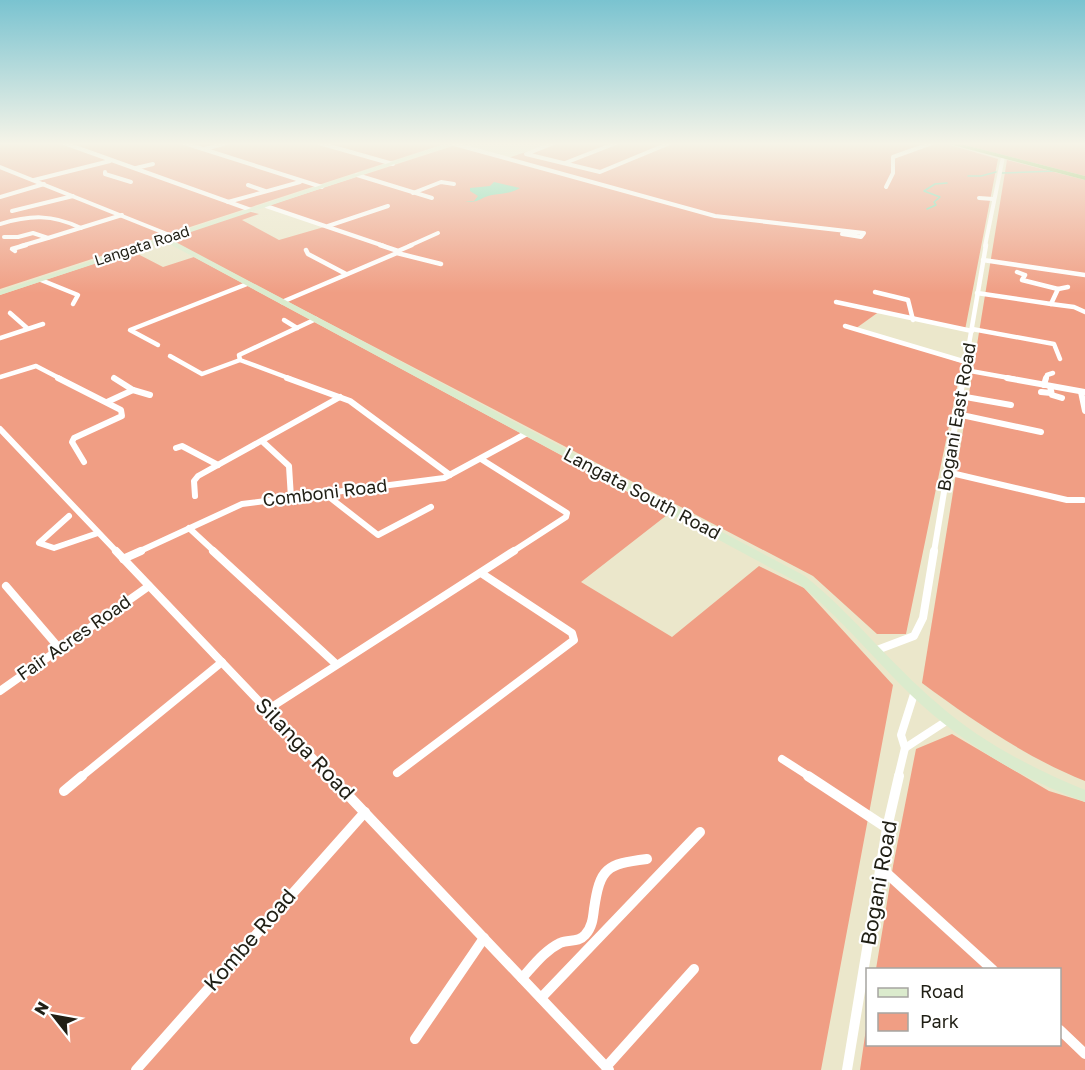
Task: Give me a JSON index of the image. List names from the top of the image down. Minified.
{"streets":{"street":["Langata Road","Bogani East Road","Comboni Road","Langata South Road","Fair Acres Road","Silanga Road","Bogani Road","Kombe Road"]},"crossings":[["Langata Road","Langata South Road"],["Bogani East Road","Langata South Road"],["Comboni Road","Langata South Road"],["Comboni Road","Silanga Road"],["Langata South Road","Bogani Road"],["Fair Acres Road","Silanga Road"],["Silanga Road","Kombe Road"]],"legend":["Road","Park"],"north":"top left"}
